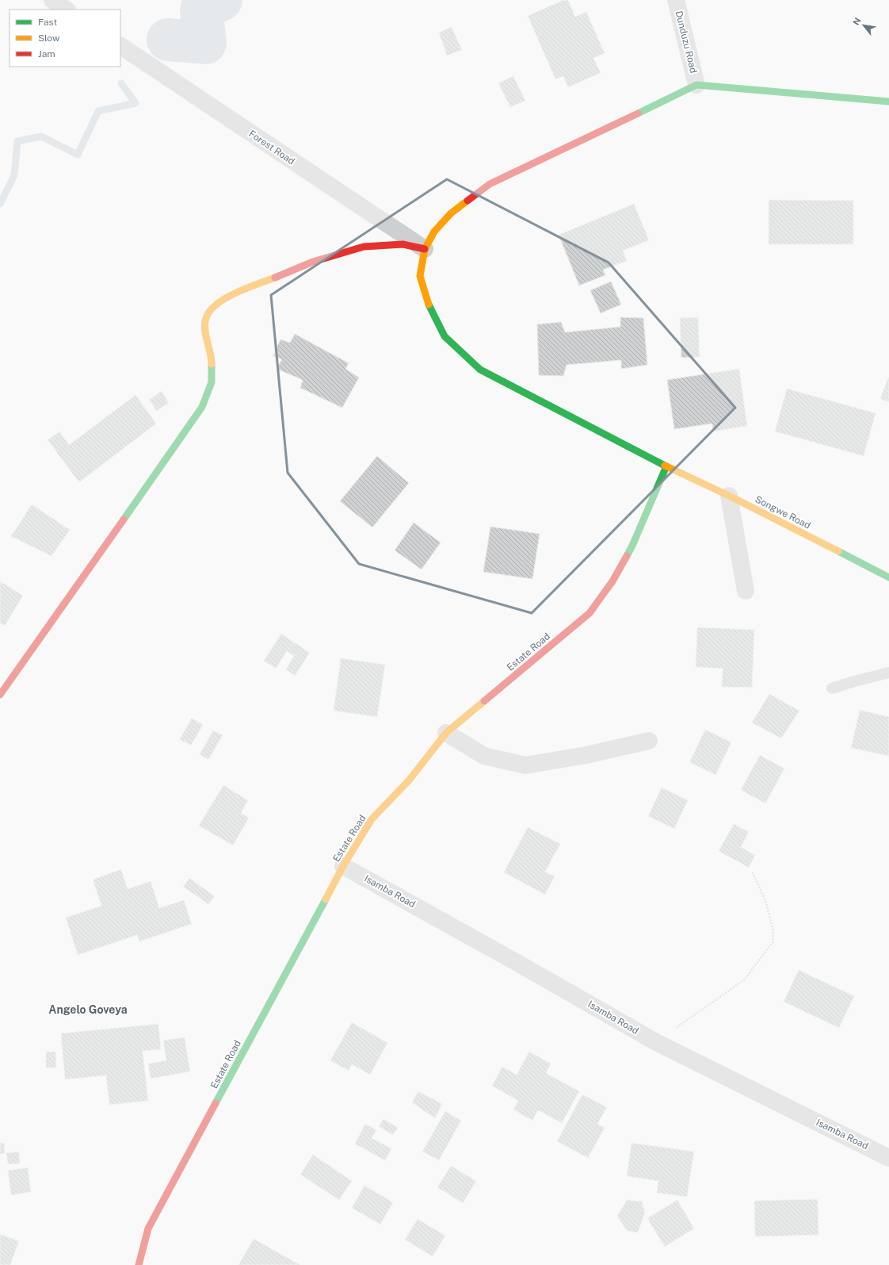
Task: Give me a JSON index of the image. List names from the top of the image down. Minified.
{"streets":{"street":["Dunduzu Road","Forest Road","Songwe Road","Estate Road","Isamba Road"]},"crossings":[["Dunduzu Road","Songwe Road"],["Forest Road","Songwe Road"],["Songwe Road","Estate Road"],["Estate Road","Isamba Road"]],"districts":["Angelo Goveya"],"legend":["Fast","Slow","Jam"],"north":"top left"}
